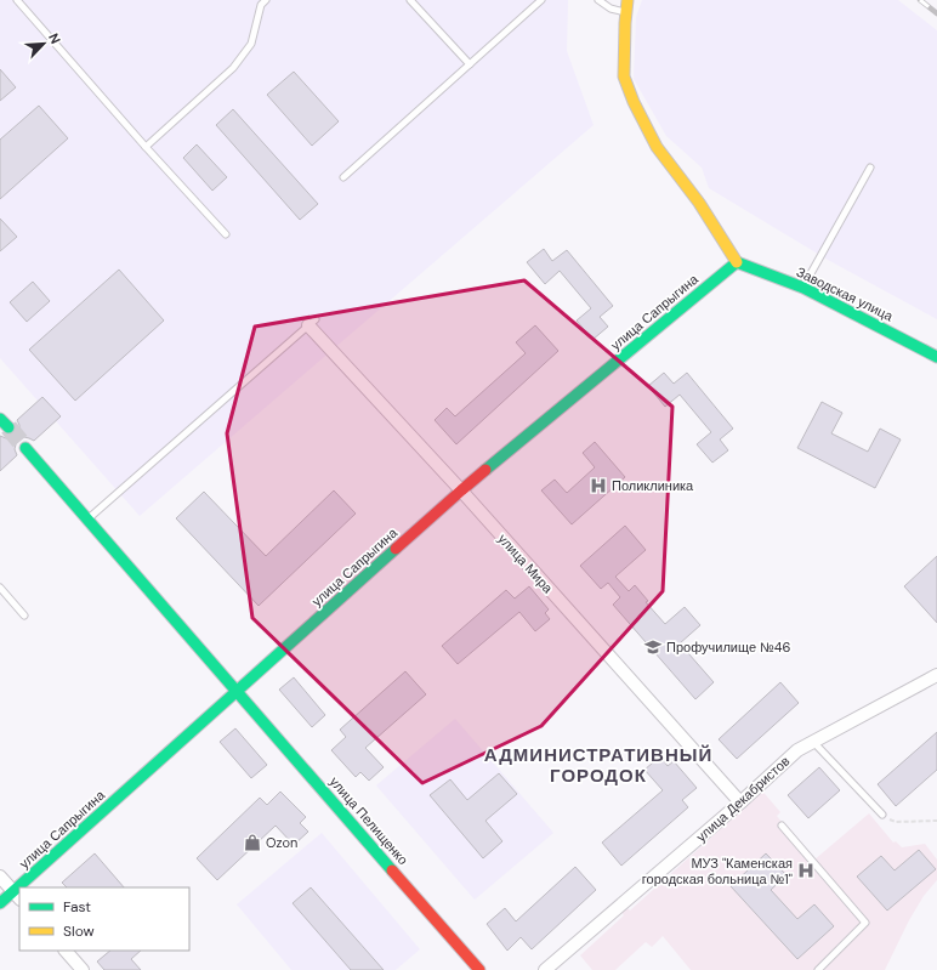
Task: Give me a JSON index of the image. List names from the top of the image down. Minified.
{"streets":{"street":["Заводская улица","улица Сапрыгина","улица Мира","улица Декабристов","улица Пелищенко"]},"crossings":[["Заводская улица","улица Сапрыгина"],["улица Сапрыгина","улица Мира"],["улица Сапрыгина","улица Пелищенко"],["улица Мира","улица Декабристов"]],"districts":["АДМИНИСТРАТИВНЫЙ ГОРОДОК"],"places":{"hospital":["Поликлиника","МУЗ \"Каменская городская больница №1\""],"school or university":["Профучилище №46"],"shop":["Ozon"]},"legend":["Fast","Slow"],"north":"top right"}
